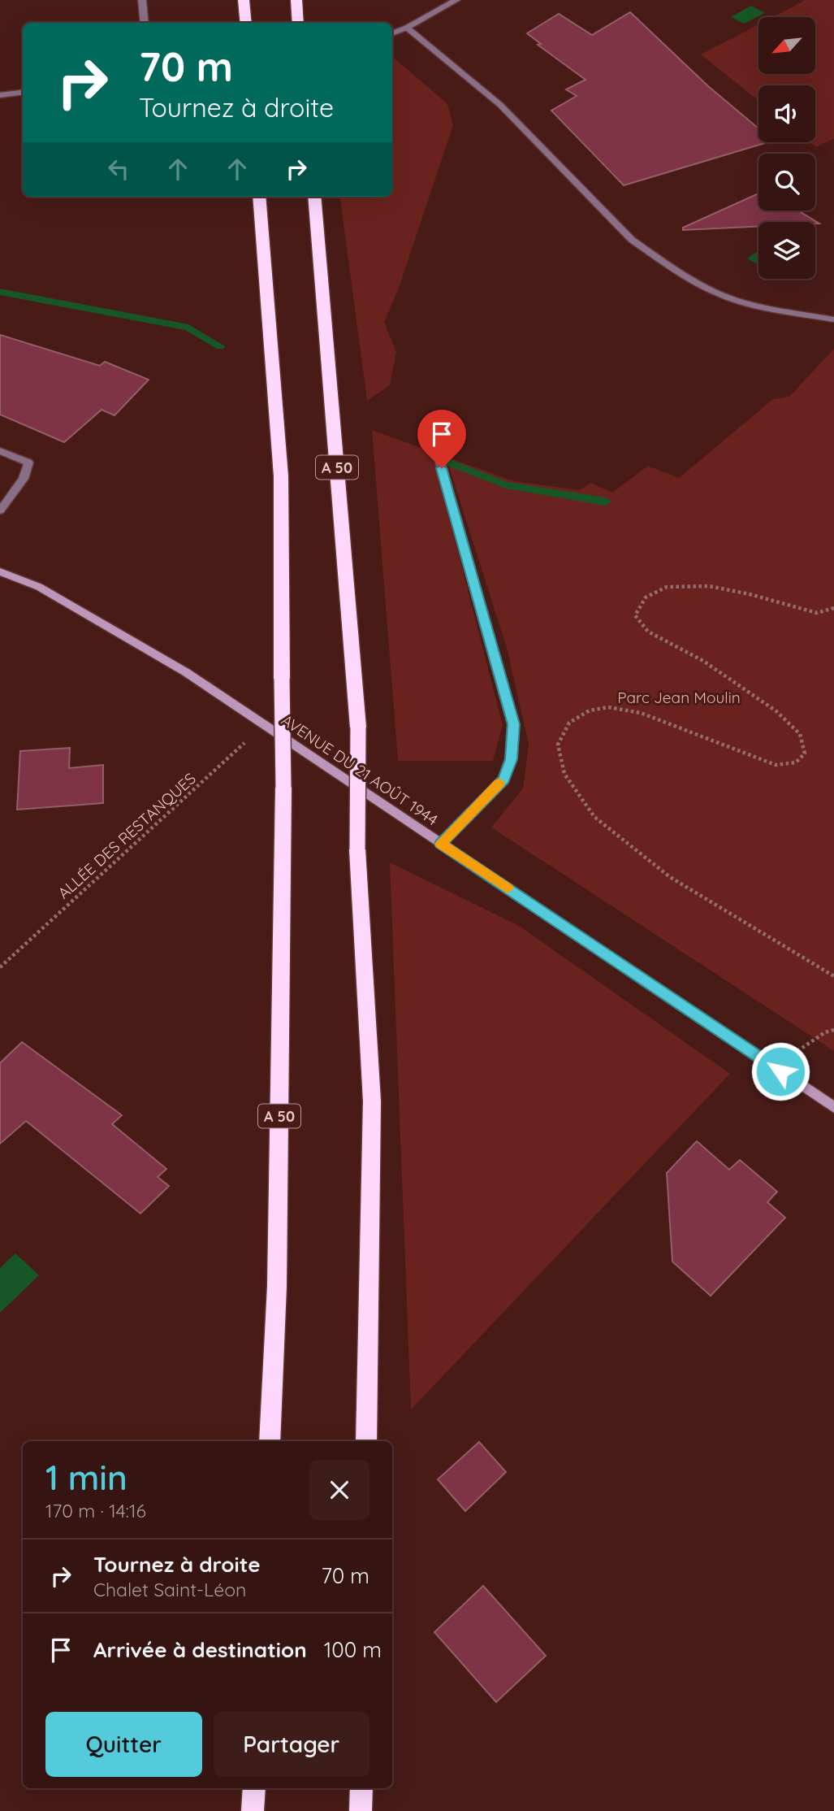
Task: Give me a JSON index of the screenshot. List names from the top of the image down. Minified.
{"streets":{"highway":["A 50"],"main road":["AVENUE DU 21 AOÛT 1944"],"path":["ALLÉE DES RESTANQUES"]},"crossings":[["AVENUE DU 21 AOÛT 1944","ALLÉE DES RESTANQUES"]],"parks":["Parc Jean Moulin"],"north":"bottom left","page":{"turn":["70 m","Tournez à droite"],"heading":["1 min","170 m · 14:16"],"list":[{"name":"Tournez à droite","note":"Chalet Saint-Léon","value":"70 m"},{"name":"Arrivée à destination","value":"100 m"}],"buttons":["Quitter","Partager"]}}
